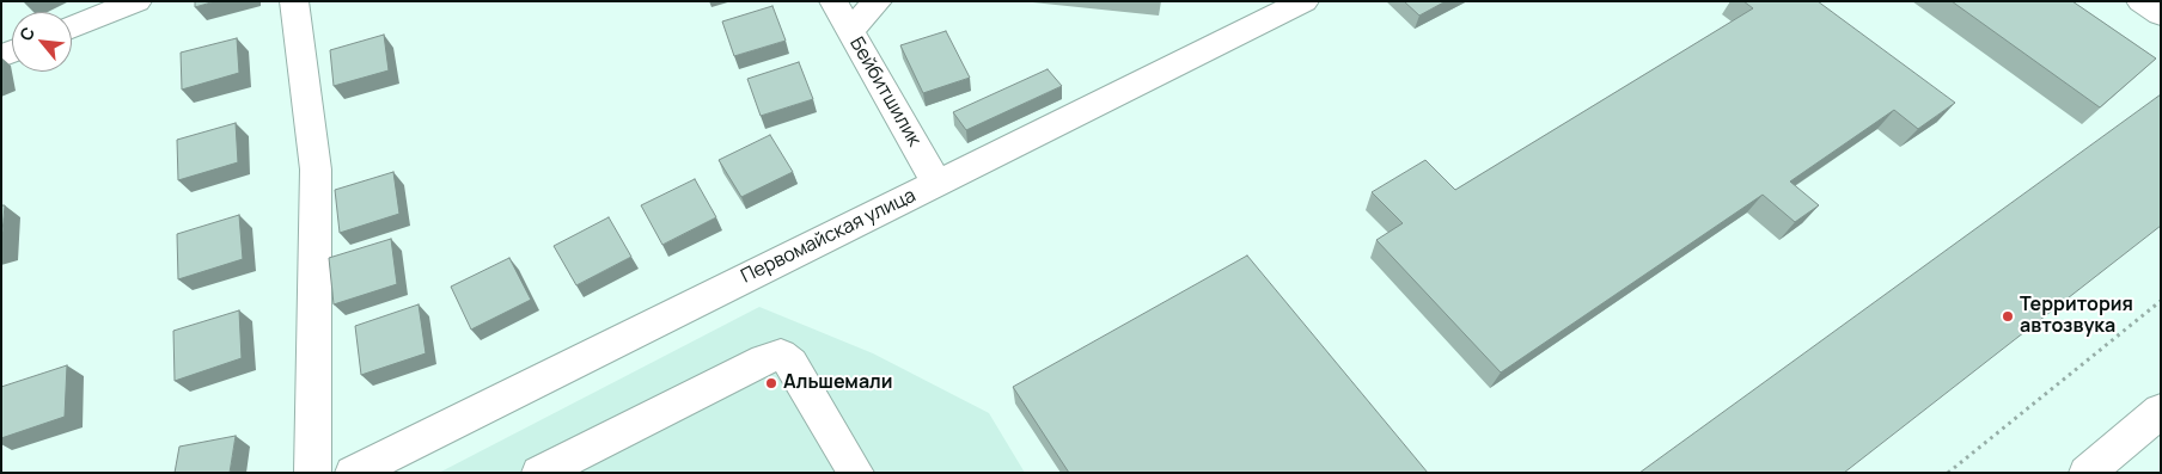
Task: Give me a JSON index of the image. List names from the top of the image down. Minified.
{"streets":{"street":["Бейбитшилик","Первомайская улица"]},"crossings":[["Бейбитшилик","Первомайская улица"]],"places":["Территория автозвука","Альшемали"],"north":"top left"}
